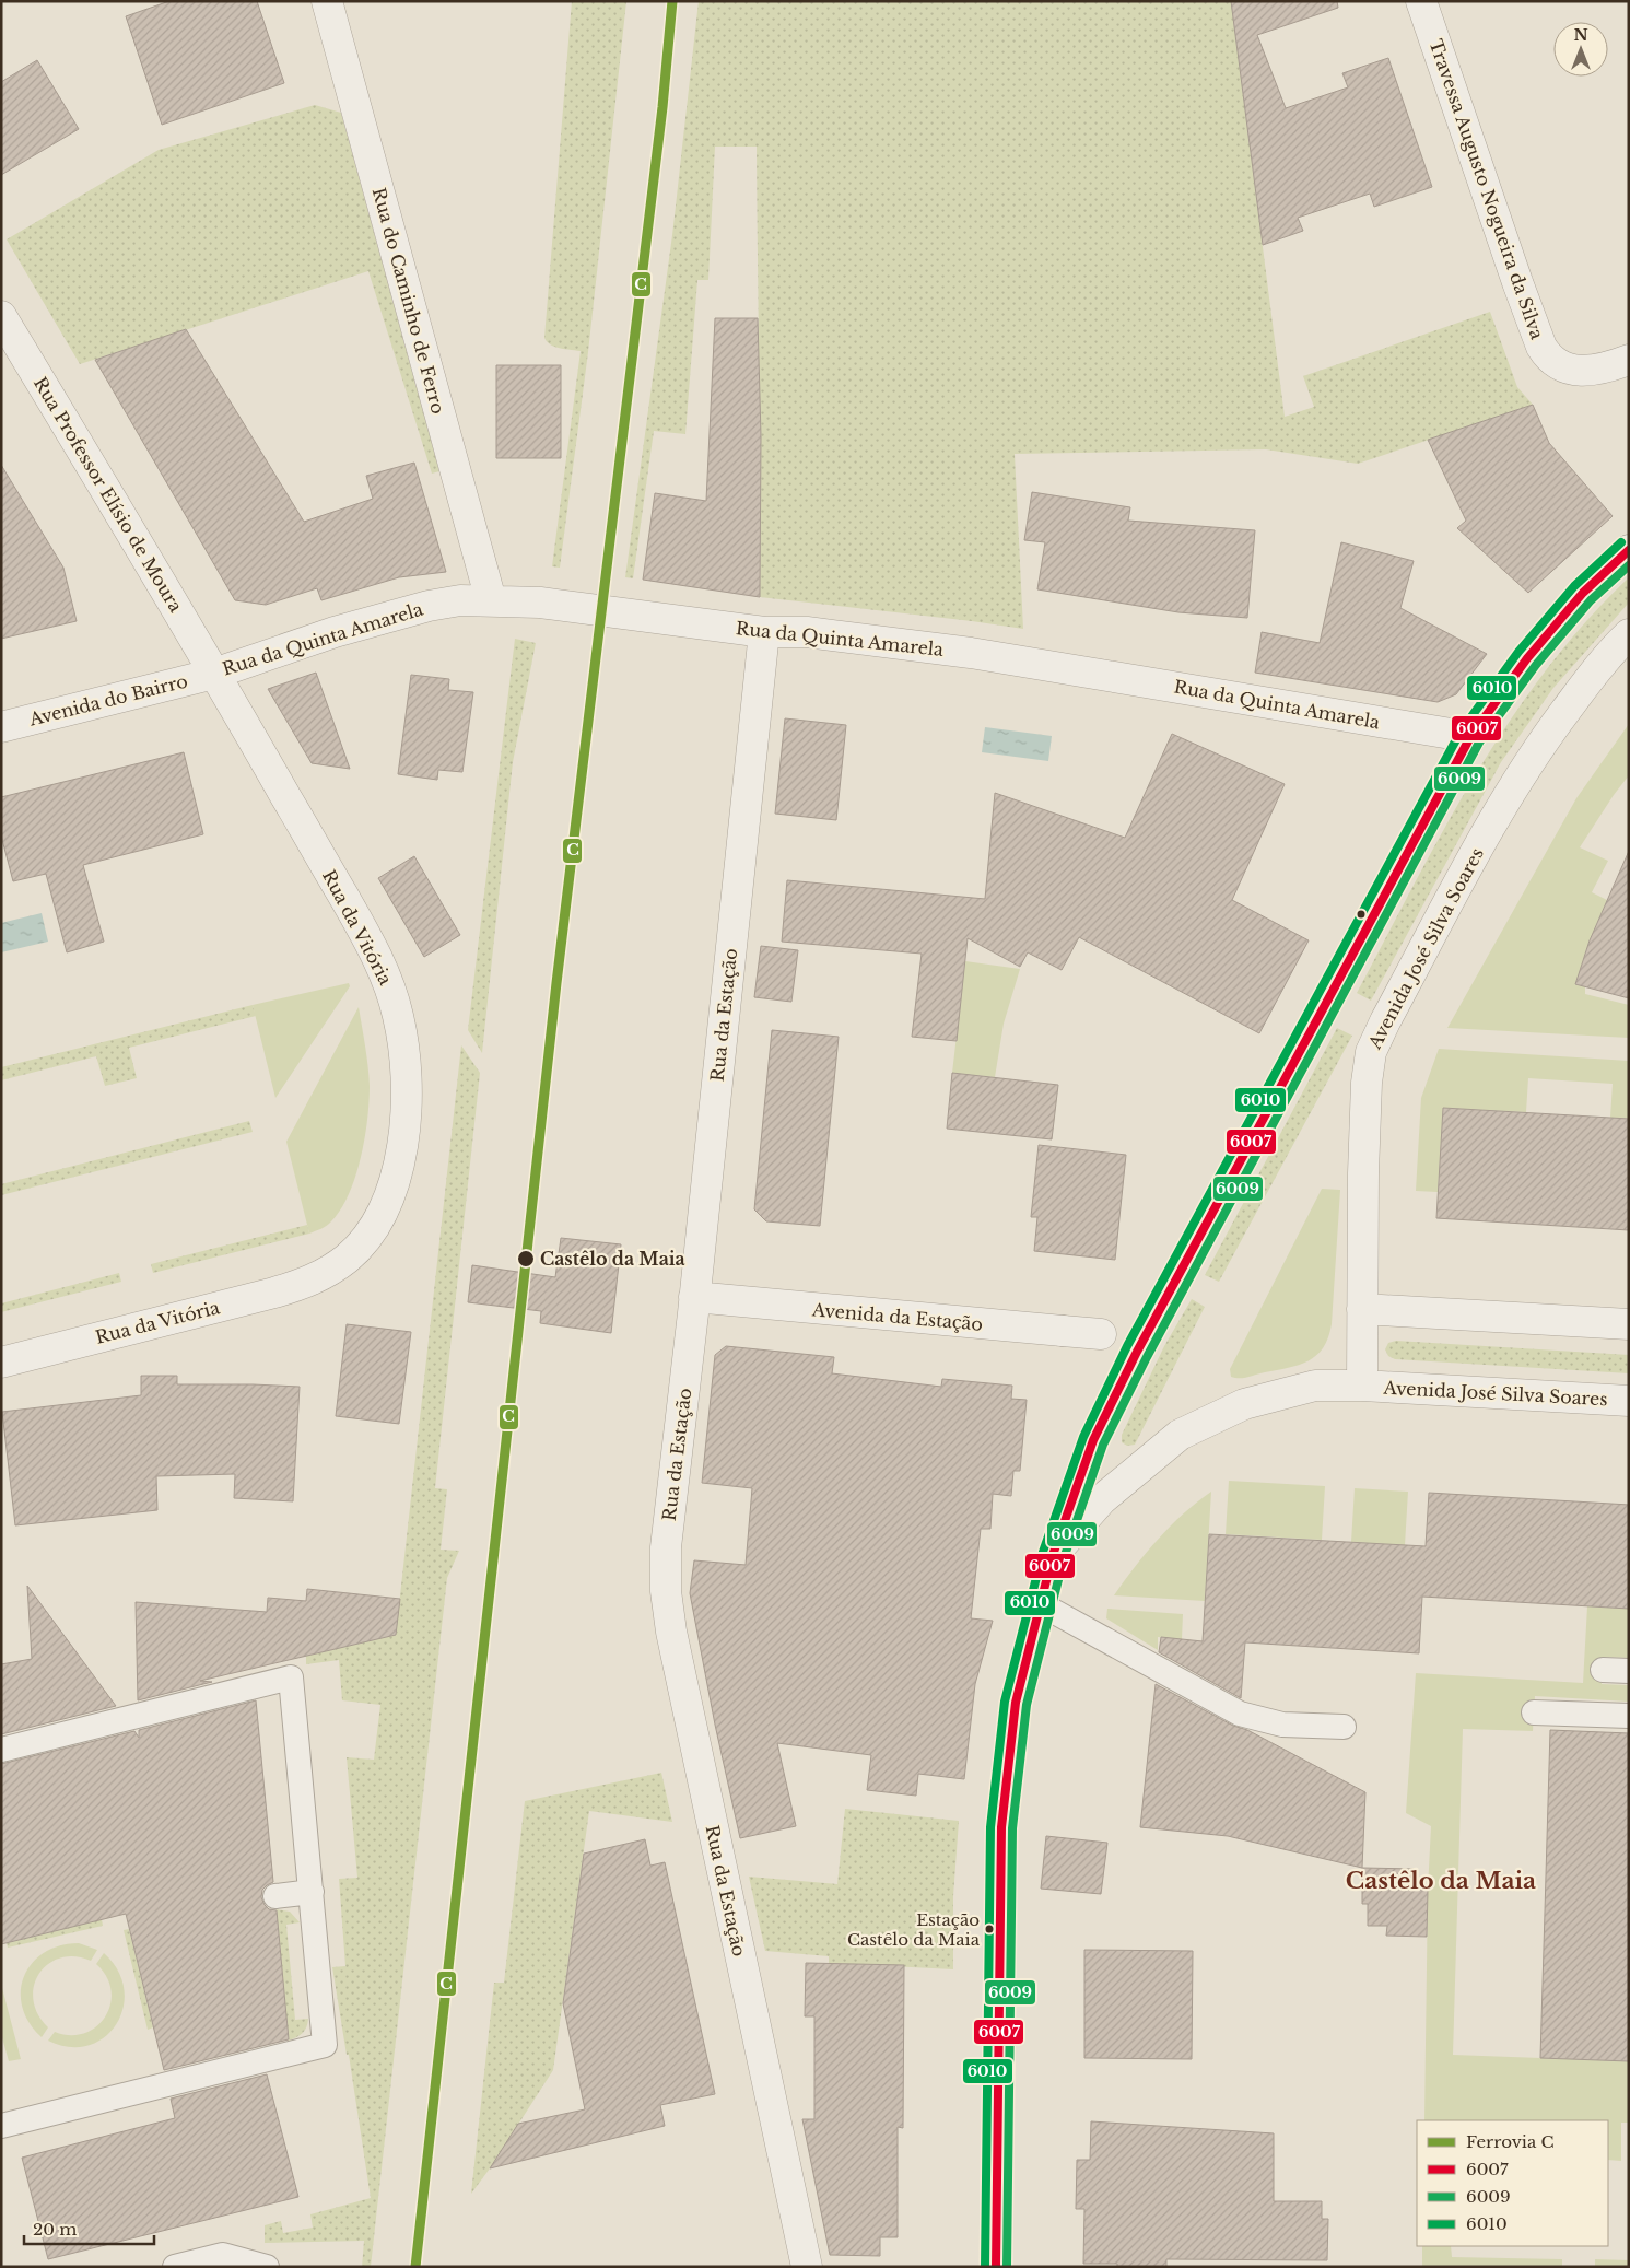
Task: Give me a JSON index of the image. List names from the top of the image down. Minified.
{"streets":{"street":["Travessa Augusto Nogueira da Silva","Rua do Caminho de Ferro","Rua Professor Elísio de Moura","Rua da Quinta Amarela","Avenida do Bairro","Rua da Vitória","Avenida José Silva Soares","Rua da Estação","Avenida da Estação"]},"crossings":[["Rua do Caminho de Ferro","Rua da Quinta Amarela"],["Rua Professor Elísio de Moura","Rua da Quinta Amarela"],["Rua Professor Elísio de Moura","Avenida do Bairro"],["Rua Professor Elísio de Moura","Rua da Vitória"],["Rua da Quinta Amarela","Avenida do Bairro"],["Rua da Quinta Amarela","Rua da Vitória"],["Rua da Quinta Amarela","Rua da Estação"],["Avenida do Bairro","Rua da Vitória"],["Rua da Estação","Avenida da Estação"]],"districts":["Castêlo da Maia"],"places":["Castêlo da Maia","Estação Castêlo da Maia"],"lines":["rail line C","transit line 6010","transit line 6007","transit line 6009"],"legend":["Ferrovia C","6007","6009","6010"],"scale_bar":"20 m","north":"top"}
